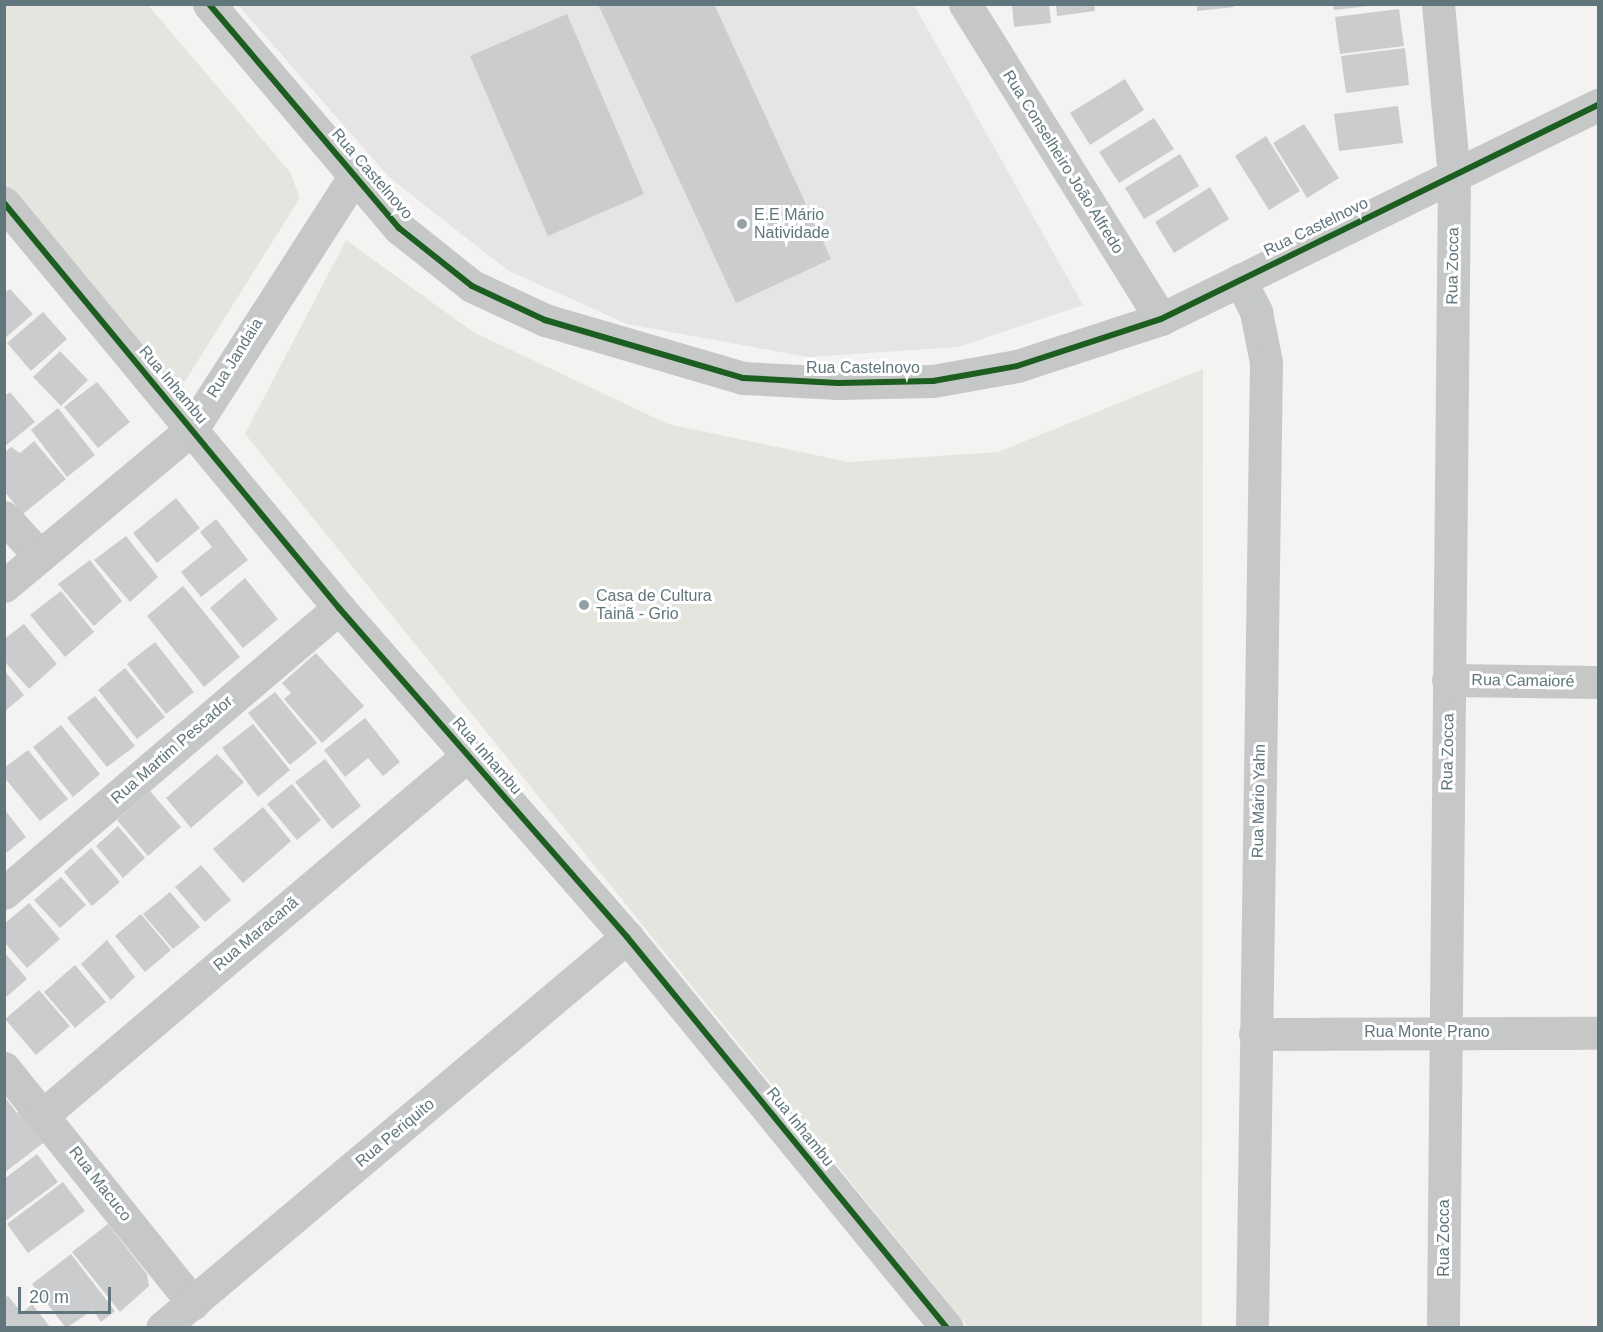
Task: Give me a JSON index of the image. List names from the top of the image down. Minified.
{"streets":{"street":["Rua Conselheiro João Alfredo","Rua Castelnovo","Rua Zocca","Rua Jandaia","Rua Inhambu","Rua Camaioré","Rua Martim Pescador","Rua Mário Yahn","Rua Maracanã","Rua Monte Prano","Rua Periquito","Rua Macuco"]},"crossings":[["Rua Conselheiro João Alfredo","Rua Castelnovo"],["Rua Castelnovo","Rua Zocca"],["Rua Castelnovo","Rua Jandaia"],["Rua Castelnovo","Rua Mário Yahn"],["Rua Zocca","Rua Camaioré"],["Rua Zocca","Rua Monte Prano"],["Rua Jandaia","Rua Inhambu"],["Rua Inhambu","Rua Martim Pescador"],["Rua Inhambu","Rua Maracanã"],["Rua Inhambu","Rua Periquito"],["Rua Mário Yahn","Rua Monte Prano"],["Rua Maracanã","Rua Macuco"],["Rua Periquito","Rua Macuco"]],"places":["E.E Mário Natividade","Casa de Cultura Tainã - Grio"],"scale_bar":"20 m"}
